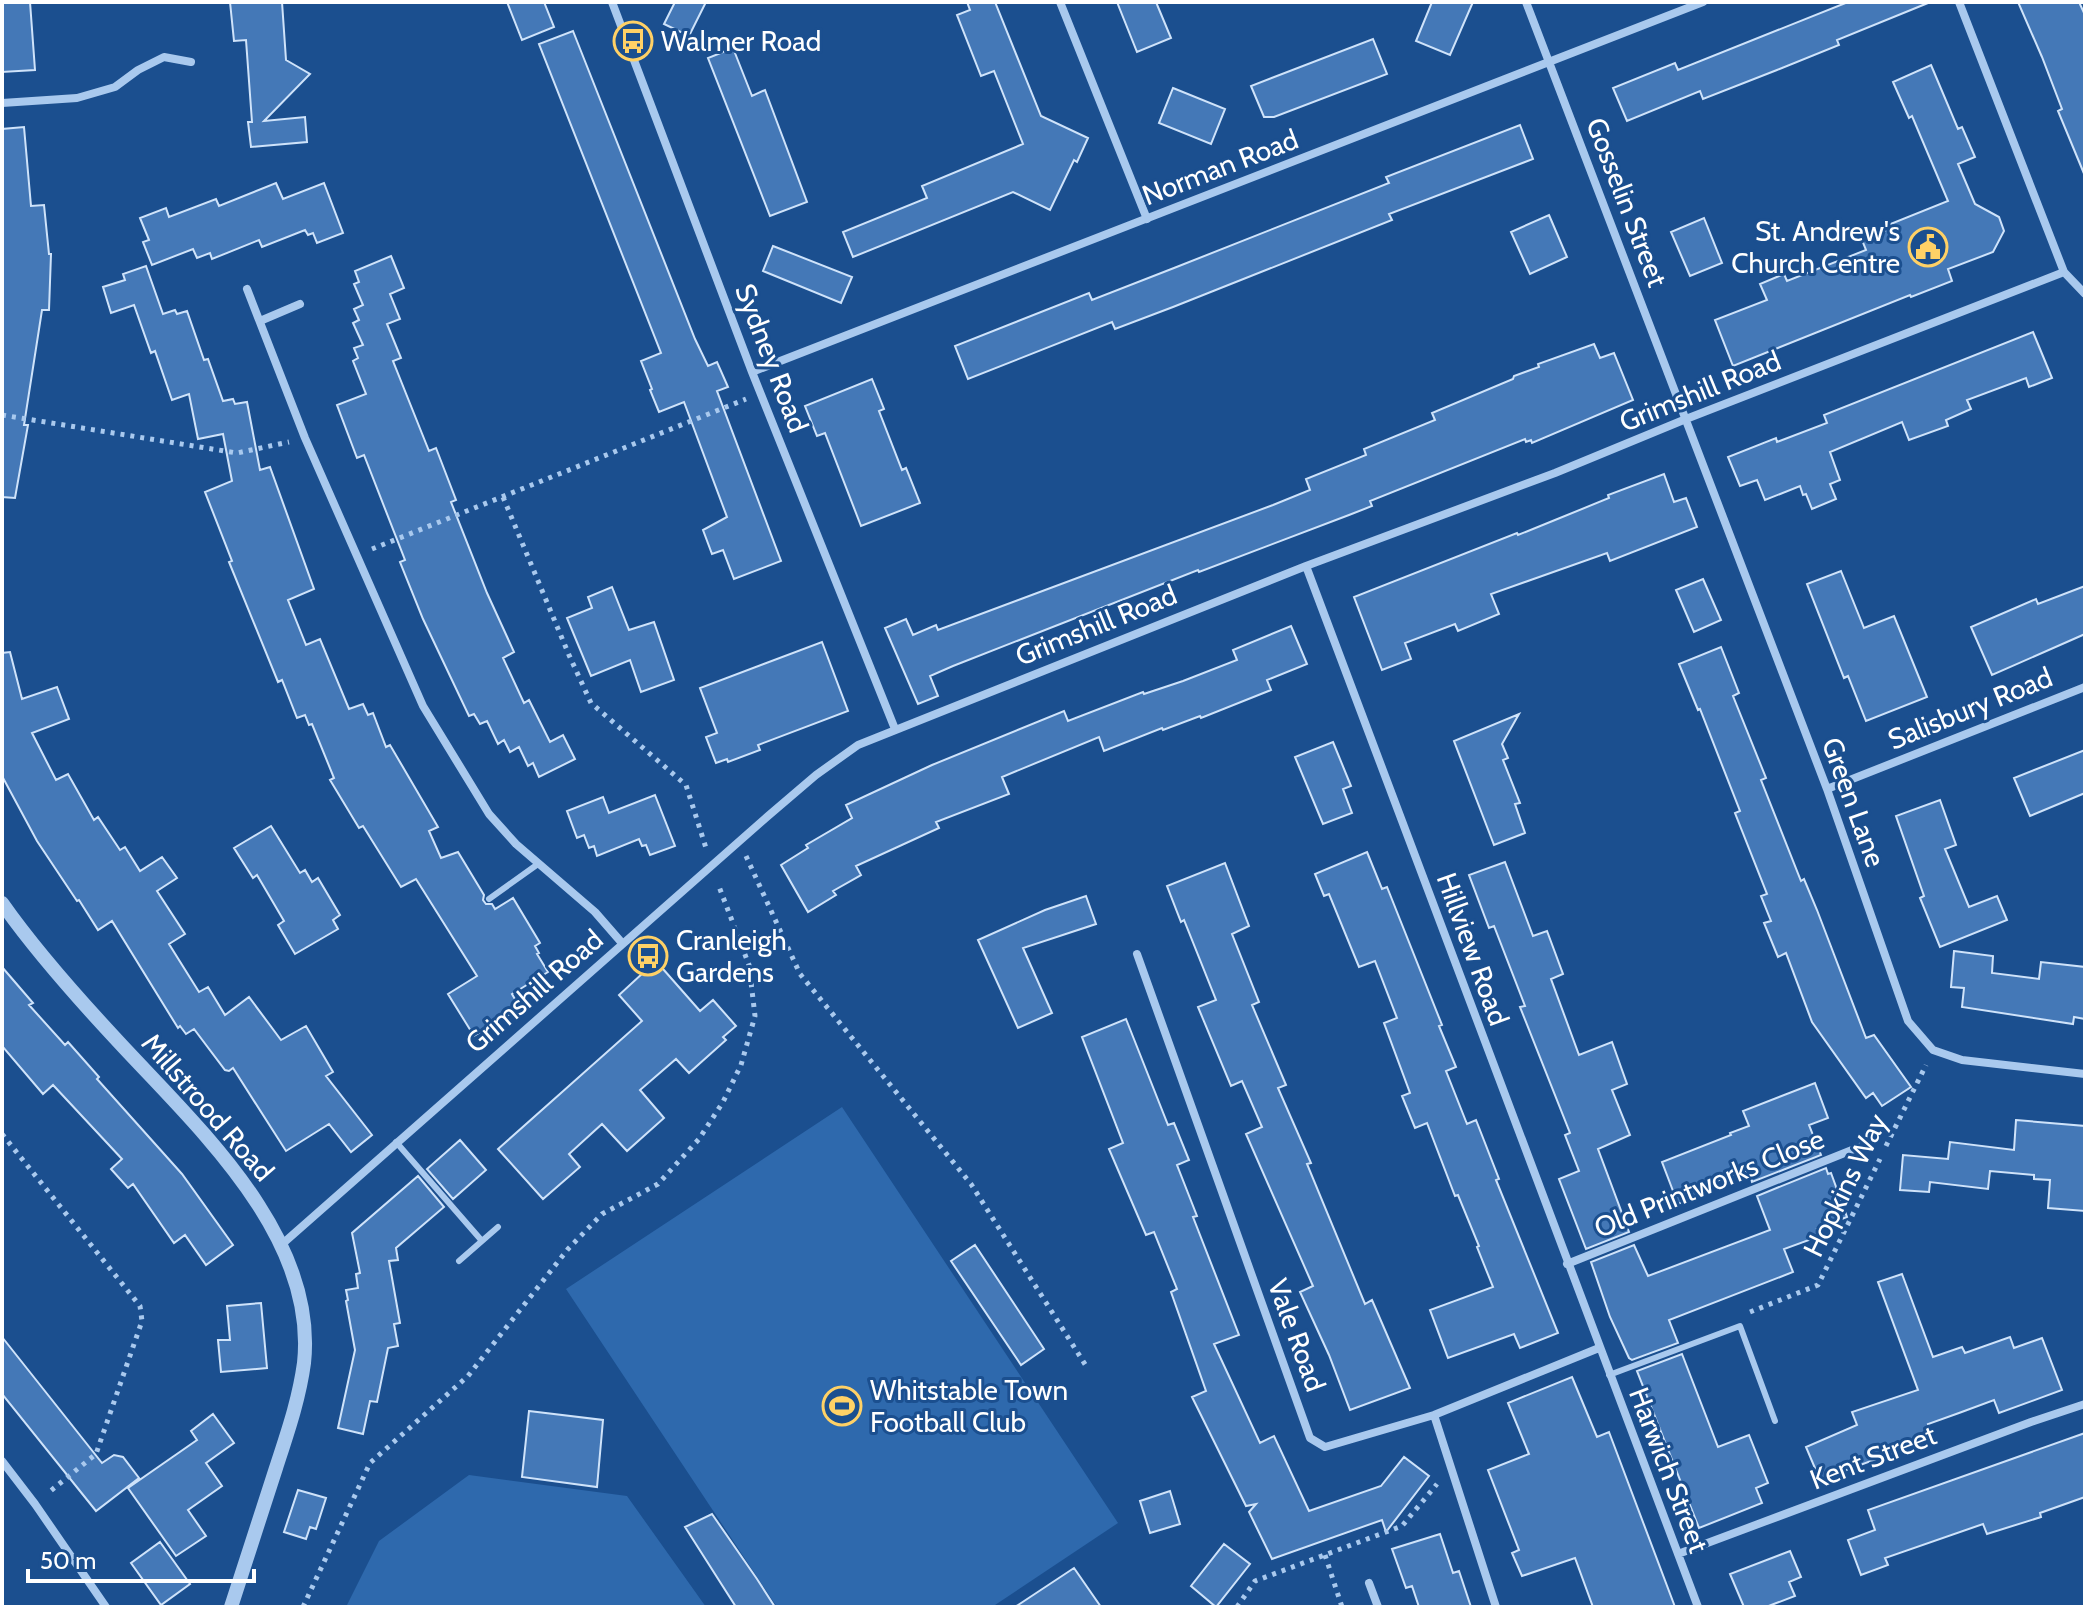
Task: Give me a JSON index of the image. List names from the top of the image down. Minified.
{"streets":{"street":["Norman Road","Gosselin Street","Sydney Road","Grimshill Road","Salisbury Road","Green Lane","Hillview Road","Millstrood Road","Old Printworks Close","Vale Road","Kent Street","Harwich Street"],"path":["Hopkins Way"]},"crossings":[["Norman Road","Gosselin Street"],["Norman Road","Sydney Road"],["Gosselin Street","Grimshill Road"],["Gosselin Street","Green Lane"],["Sydney Road","Grimshill Road"],["Grimshill Road","Green Lane"],["Grimshill Road","Hillview Road"],["Grimshill Road","Millstrood Road"],["Salisbury Road","Green Lane"],["Green Lane","Hopkins Way"],["Hillview Road","Old Printworks Close"],["Hillview Road","Vale Road"],["Hillview Road","Harwich Street"],["Vale Road","Harwich Street"],["Kent Street","Harwich Street"]],"places":{"bus stop":["Walmer Road","Cranleigh Gardens"],"public building":["St. Andrew's Church Centre"],"sports":["Whitstable Town Football Club"]},"scale_bar":"50 m"}
